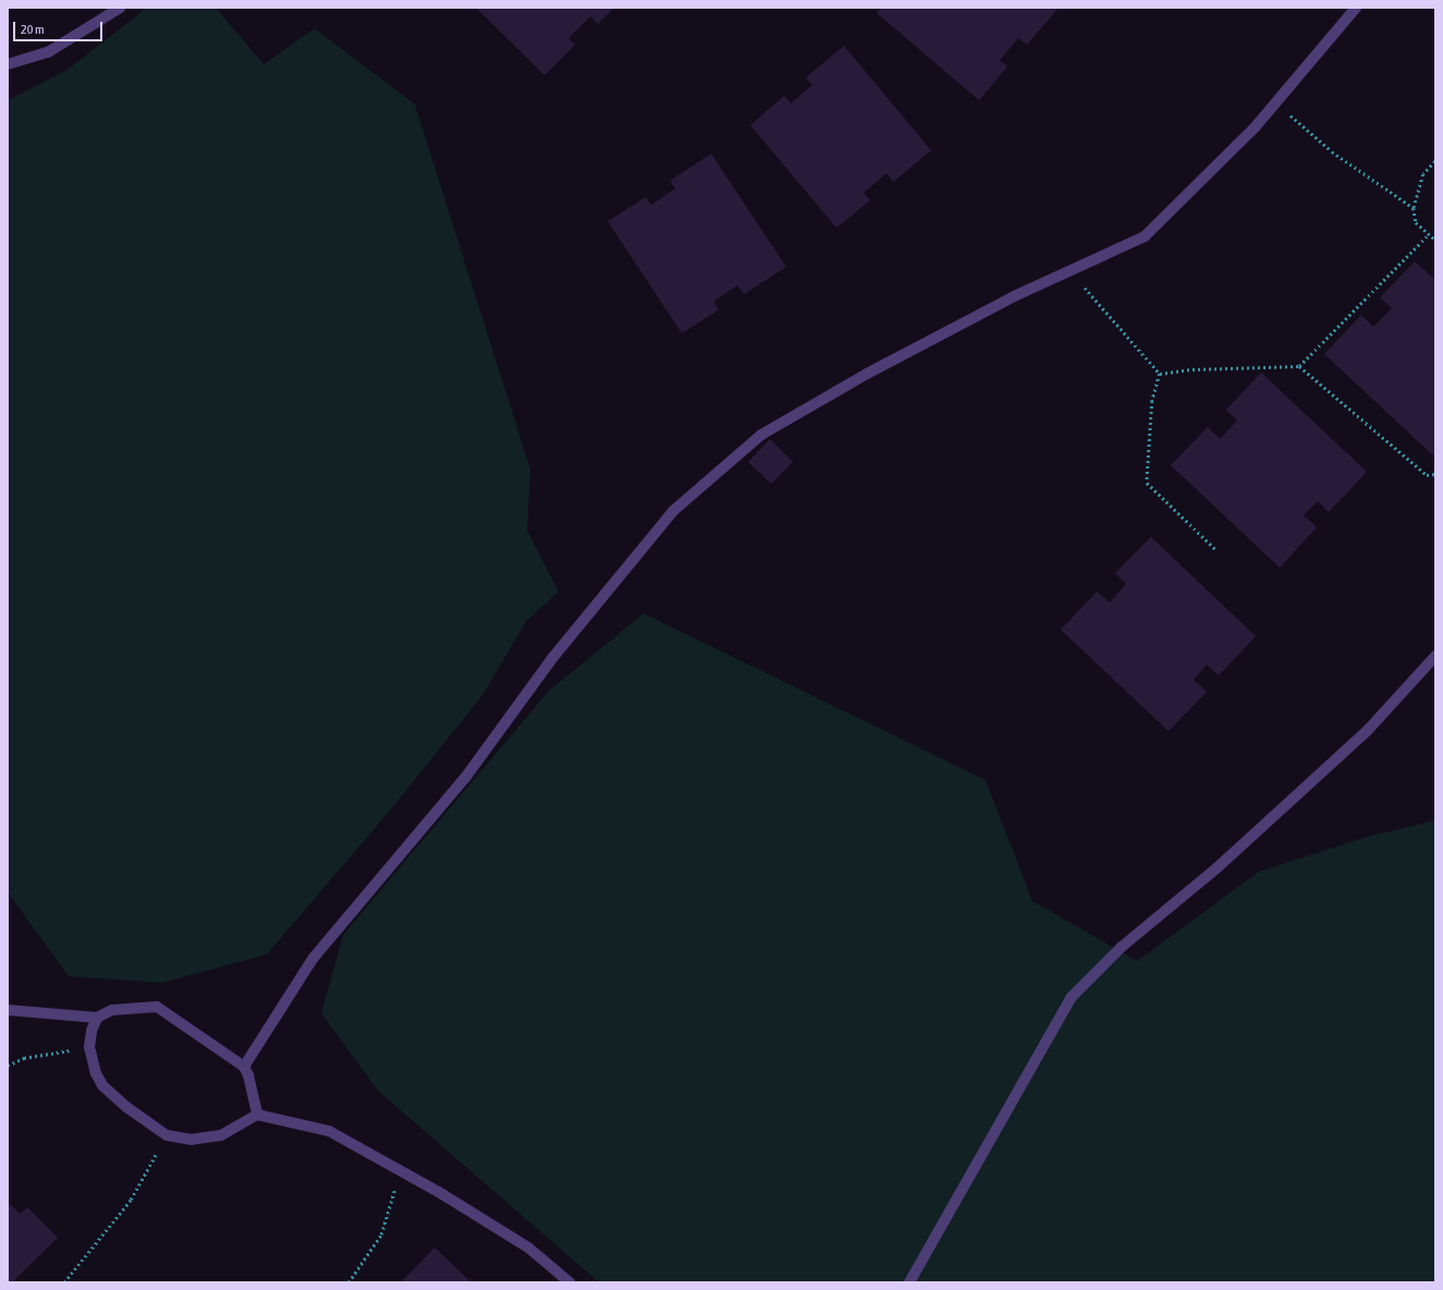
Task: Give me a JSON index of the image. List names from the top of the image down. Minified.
{"scale_bar":"20 m"}
